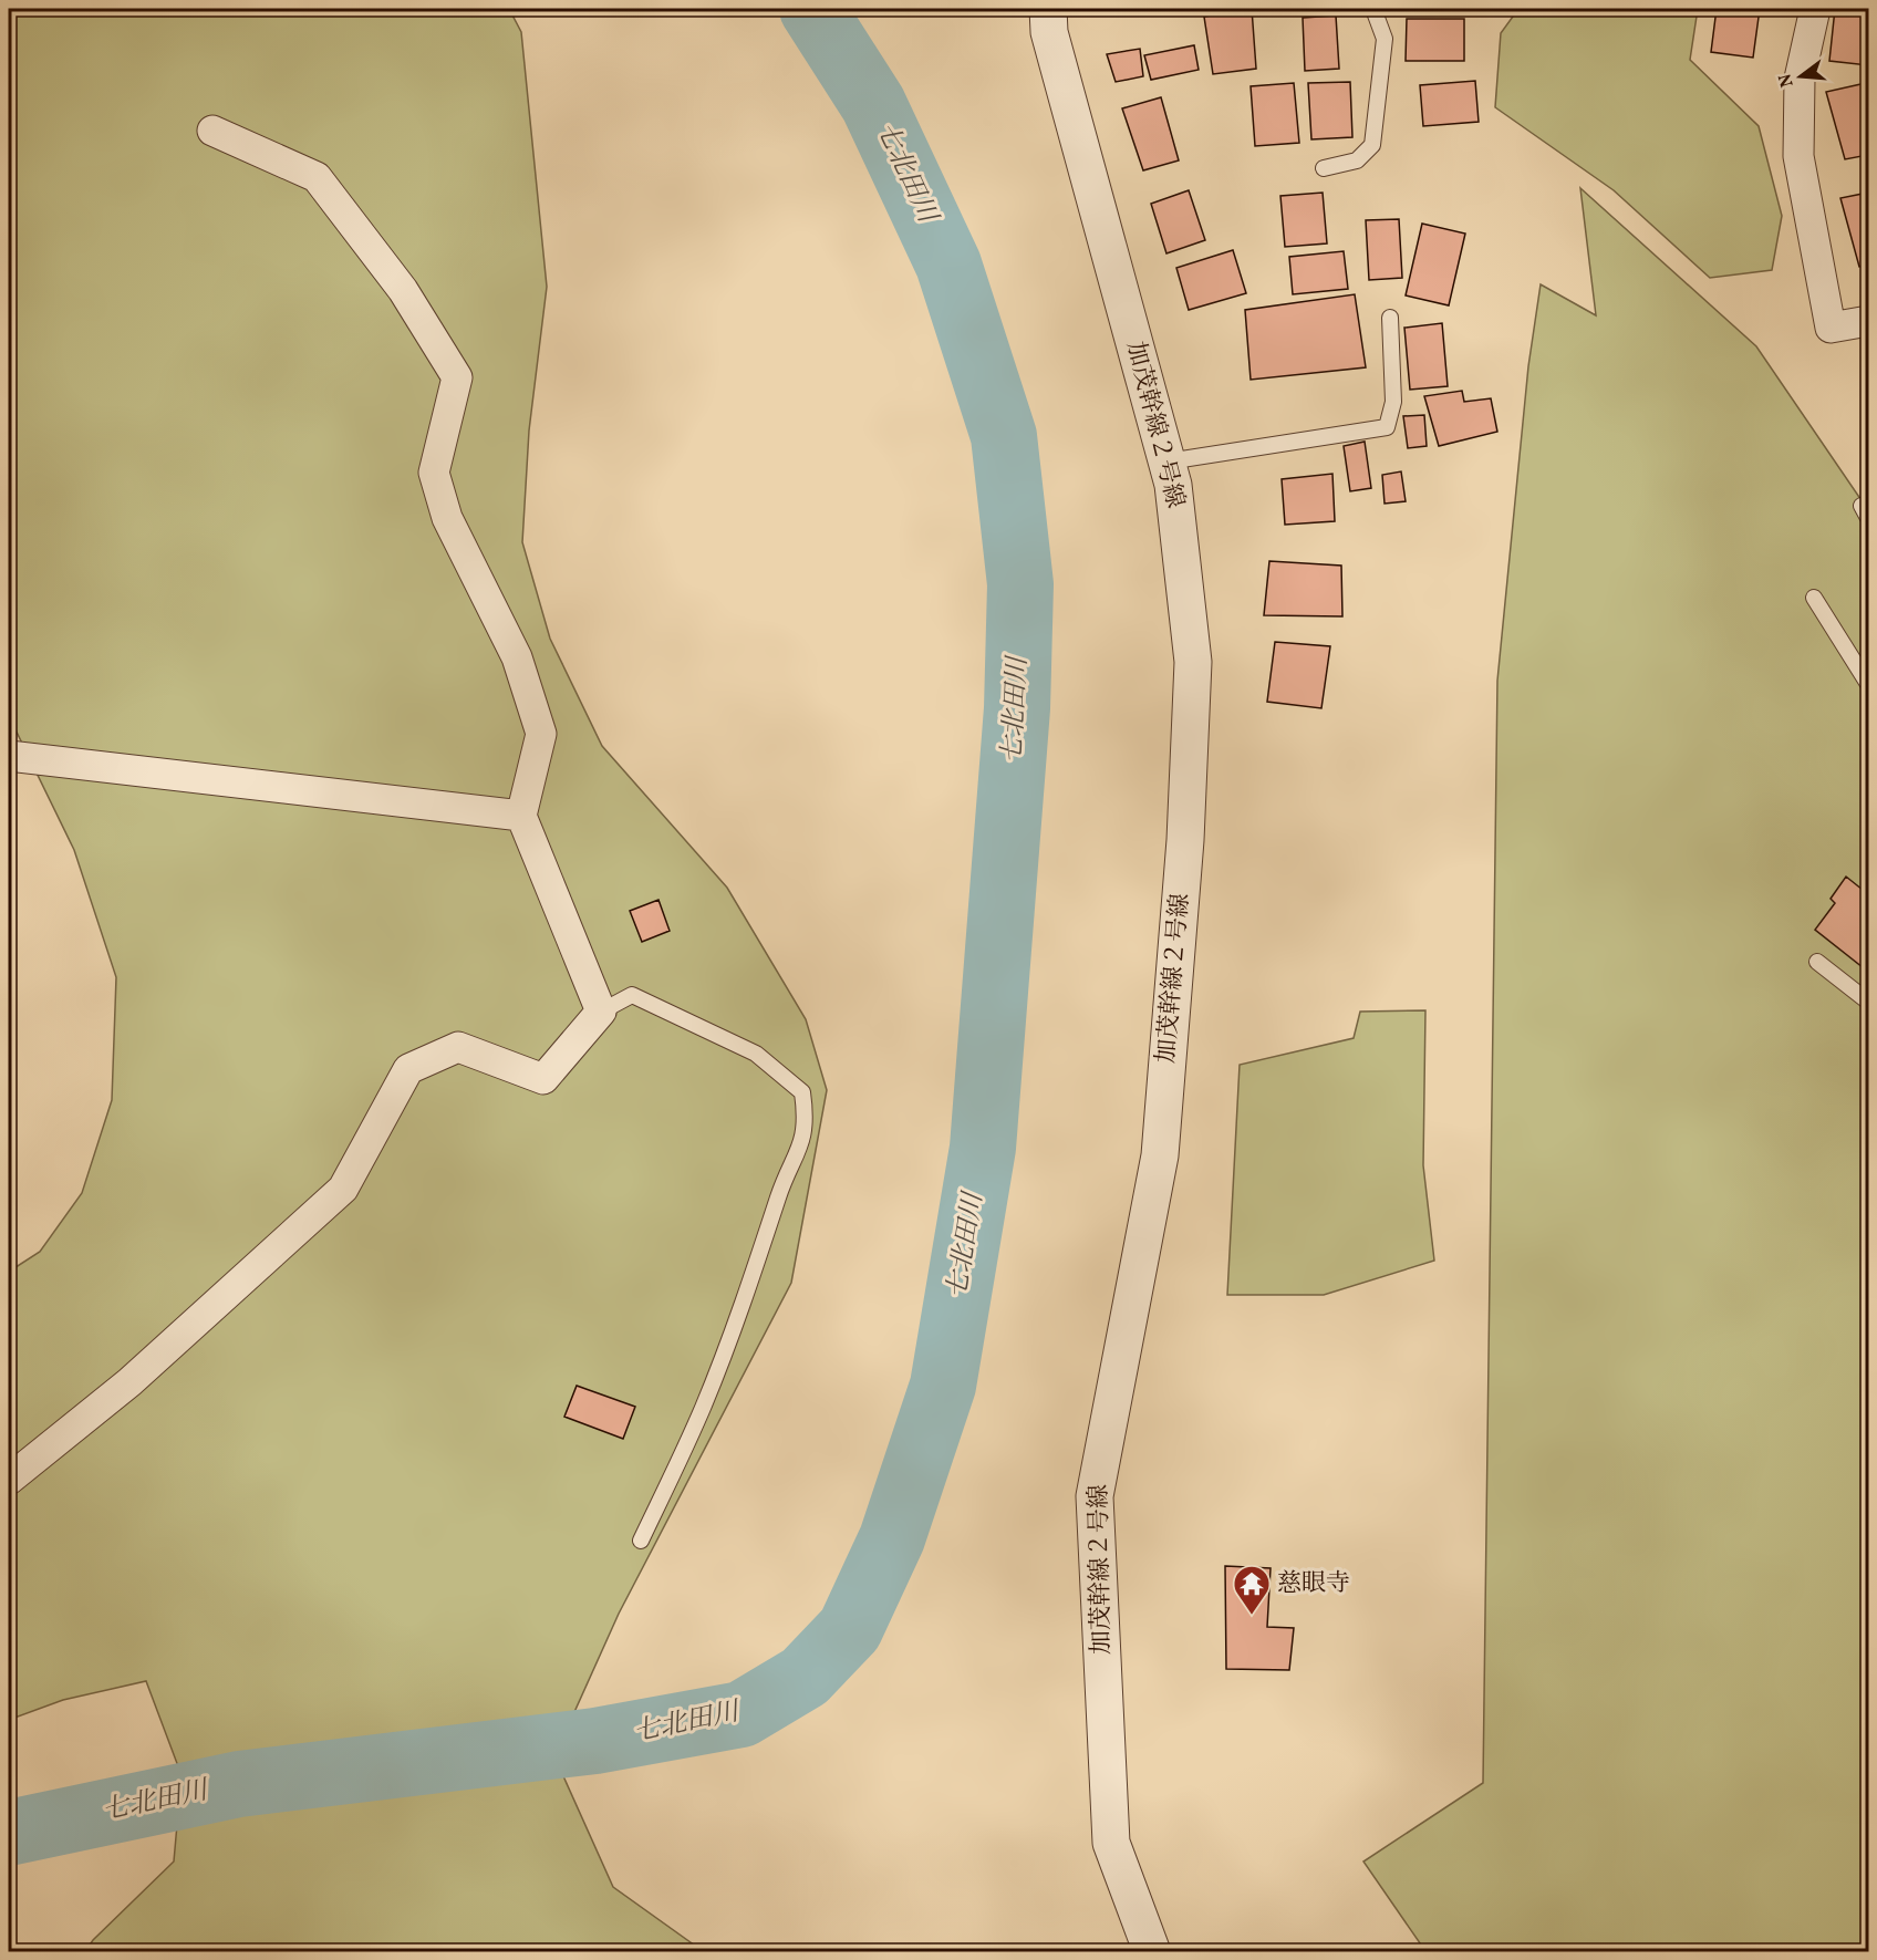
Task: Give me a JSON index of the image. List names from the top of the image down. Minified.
{"streets":{"street":["加茂幹線２号線"]},"water":["七北田川"],"places":{"temple":["慈眼寺"]},"north":"left"}
